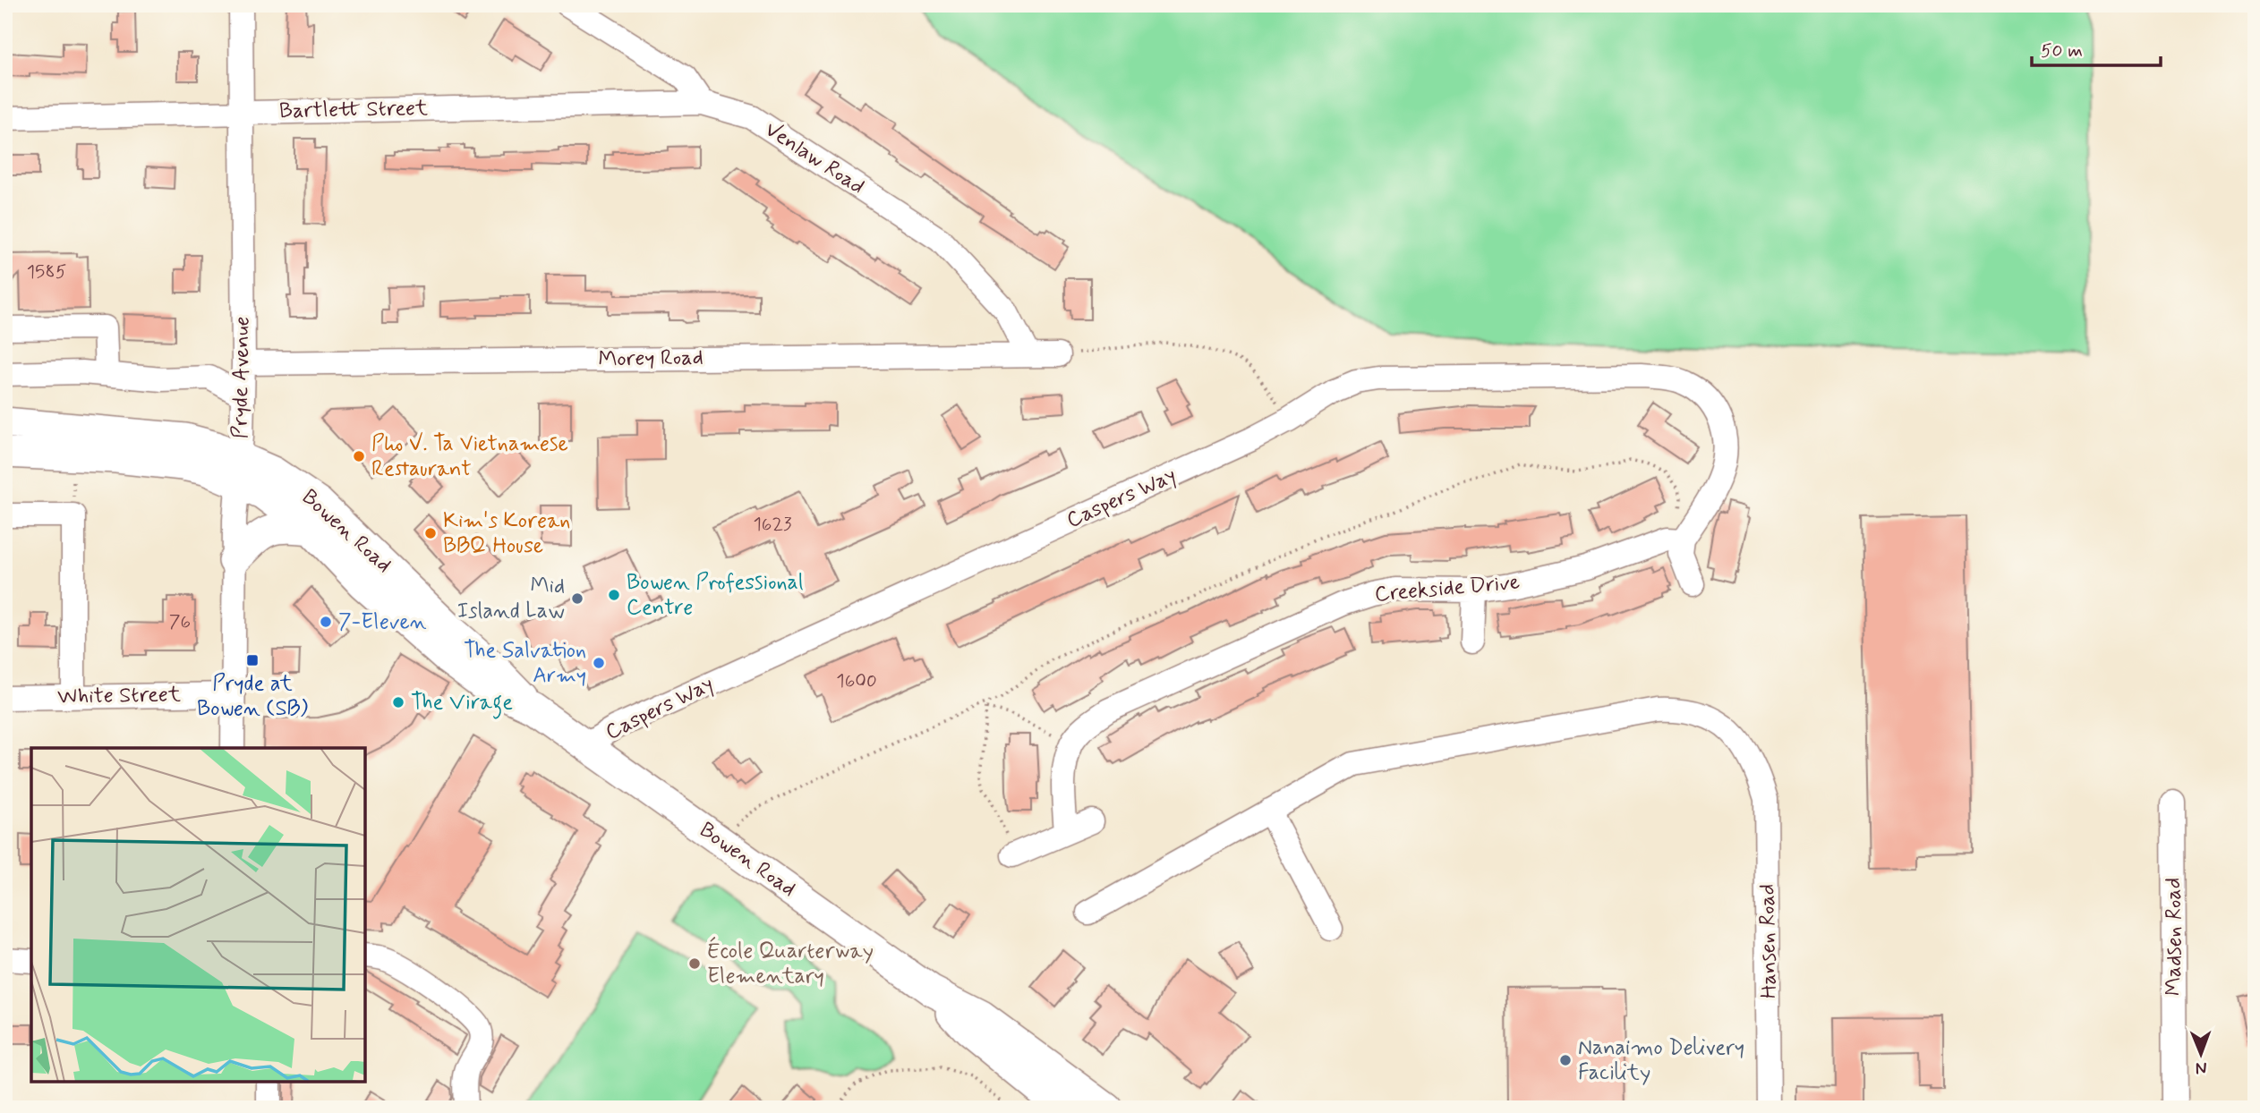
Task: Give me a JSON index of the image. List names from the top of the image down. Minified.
{"streets":{"main road":["Bowen Road"],"street":["Bartlett Street","Venlaw Road","Morey Road","Pryde Avenue","Caspers Way","Creekside Drive","White Street","Madsen Road","Hansen Road"]},"crossings":[["Bartlett Street","Venlaw Road"],["Bartlett Street","Pryde Avenue"],["Venlaw Road","Morey Road"],["Morey Road","Pryde Avenue"],["Pryde Avenue","Bowen Road"],["Pryde Avenue","White Street"],["Caspers Way","Bowen Road"],["Caspers Way","Creekside Drive"]],"places":{"other":["Pho V. Ta Vietnamese Restaurant","Kim's Korean BBQ House","Bowen Professional Centre","Mid Island Law","7-Eleven","The Salvation Army","The Virage","École Quarterway Elementary","Nanaimo Delivery Facility"],"transit":["Pryde at Bowen (SB)"]},"house_numbers":["1585","1623","76","1600"],"scale_bar":"50 m","north":"bottom"}
